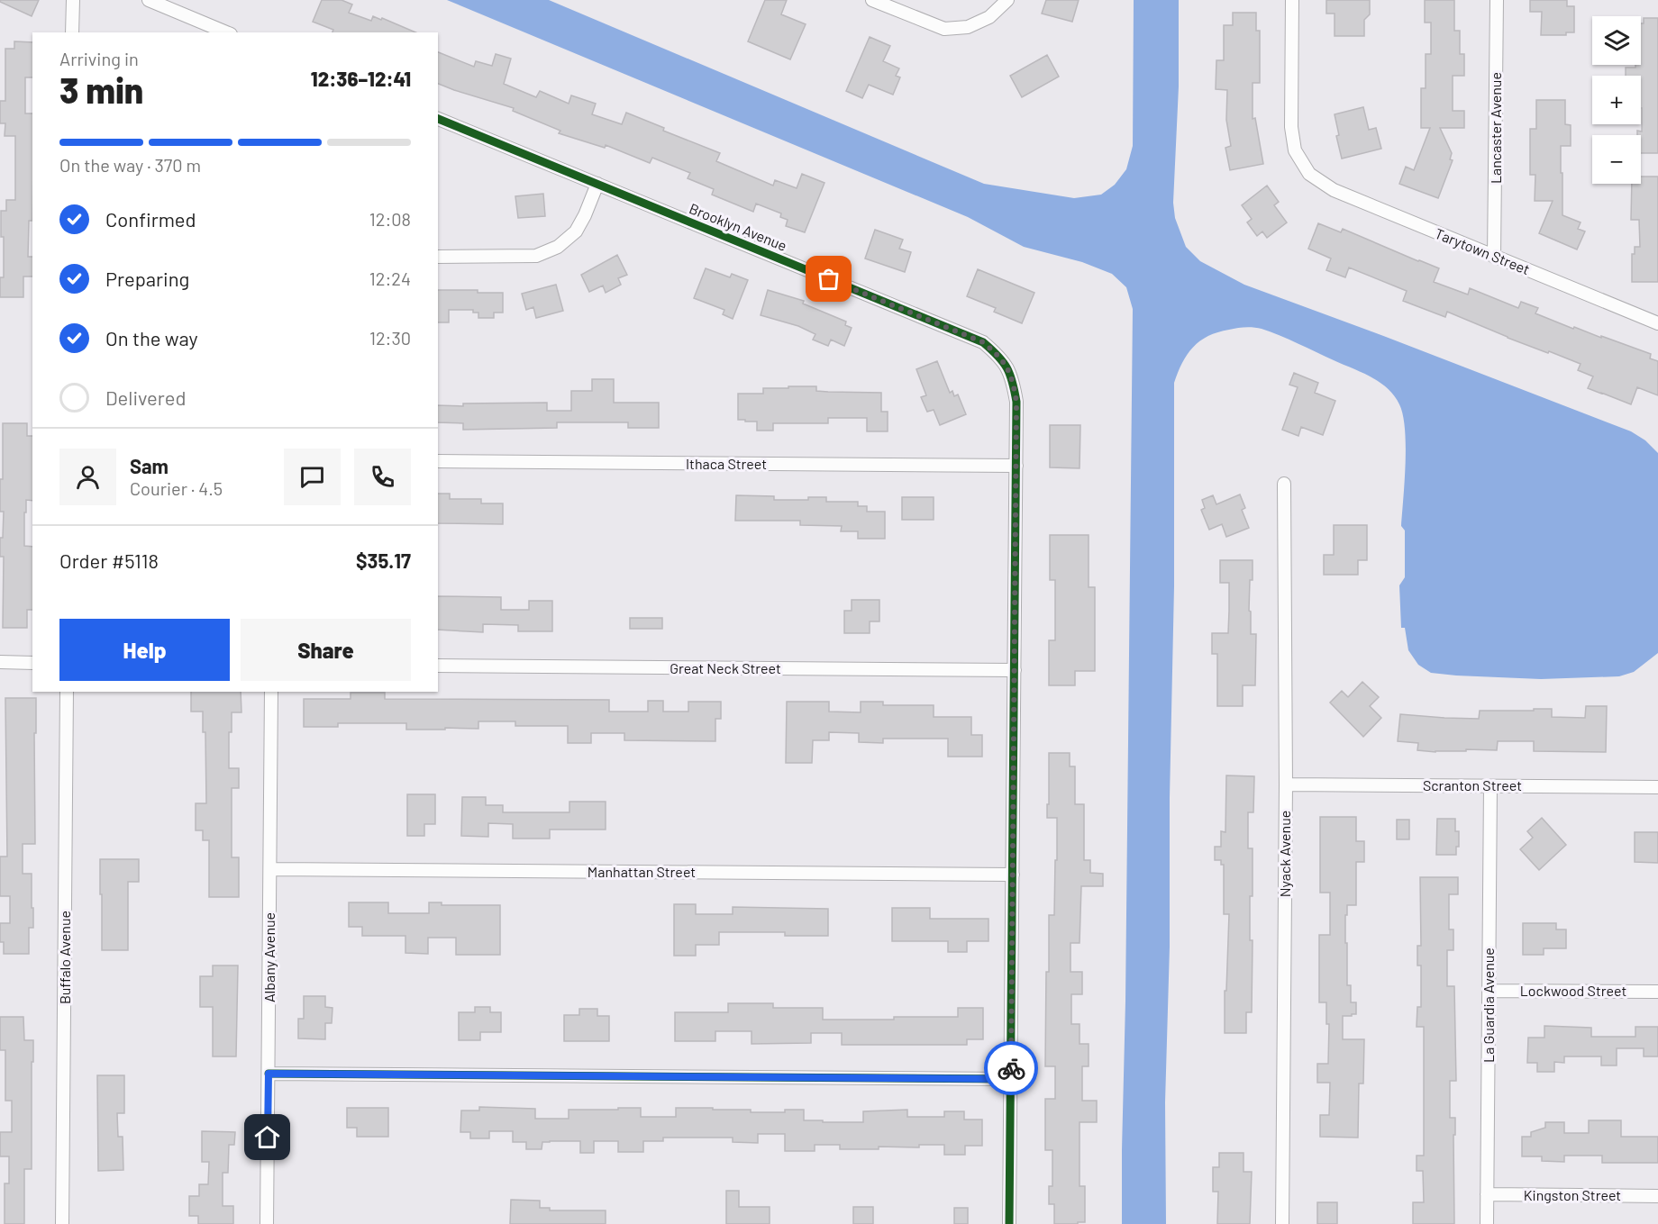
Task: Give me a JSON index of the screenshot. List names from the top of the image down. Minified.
{"streets":{"street":["Lancaster Avenue","Brooklyn Avenue","Tarytown Street","Ithaca Street","Great Neck Street","Scranton Street","Nyack Avenue","Manhattan Street","Buffalo Avenue","Albany Avenue","Lockwood Street","La Guardia Avenue","Kingston Street"]},"crossings":[["Lancaster Avenue","Tarytown Street"],["Brooklyn Avenue","Ithaca Street"],["Brooklyn Avenue","Great Neck Street"],["Brooklyn Avenue","Manhattan Street"],["Scranton Street","Nyack Avenue"],["Scranton Street","La Guardia Avenue"],["Manhattan Street","Albany Avenue"],["Lockwood Street","La Guardia Avenue"],["La Guardia Avenue","Kingston Street"]],"page":{"map_buttons":["+","−"],"heading":["3 min","Arriving in","12:36–12:41"],"panel":["Sam","Courier · 4.5","Order #5118","$35.17"],"bar":"On the way · 370 m","list":[["Confirmed","12:08"],["Preparing","12:24"],["On the way","12:30"],"Delivered"],"buttons":["Help","Share"]}}
